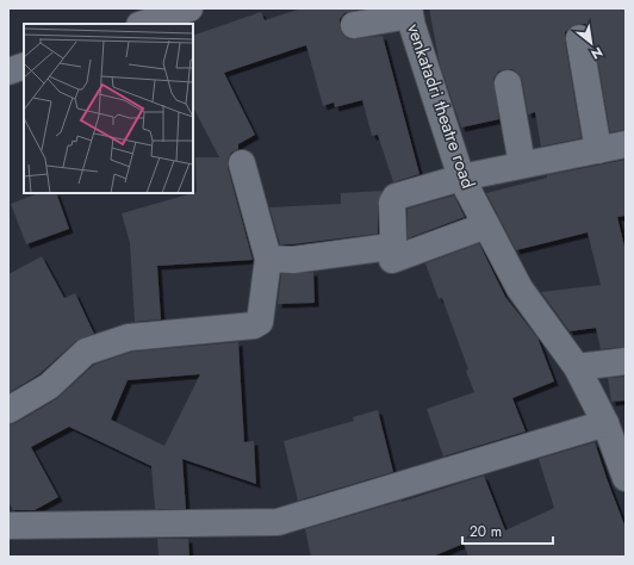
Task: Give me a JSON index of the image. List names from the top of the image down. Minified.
{"streets":{"street":["venkatadri theatre road"]},"scale_bar":"20 m","north":"bottom right"}
